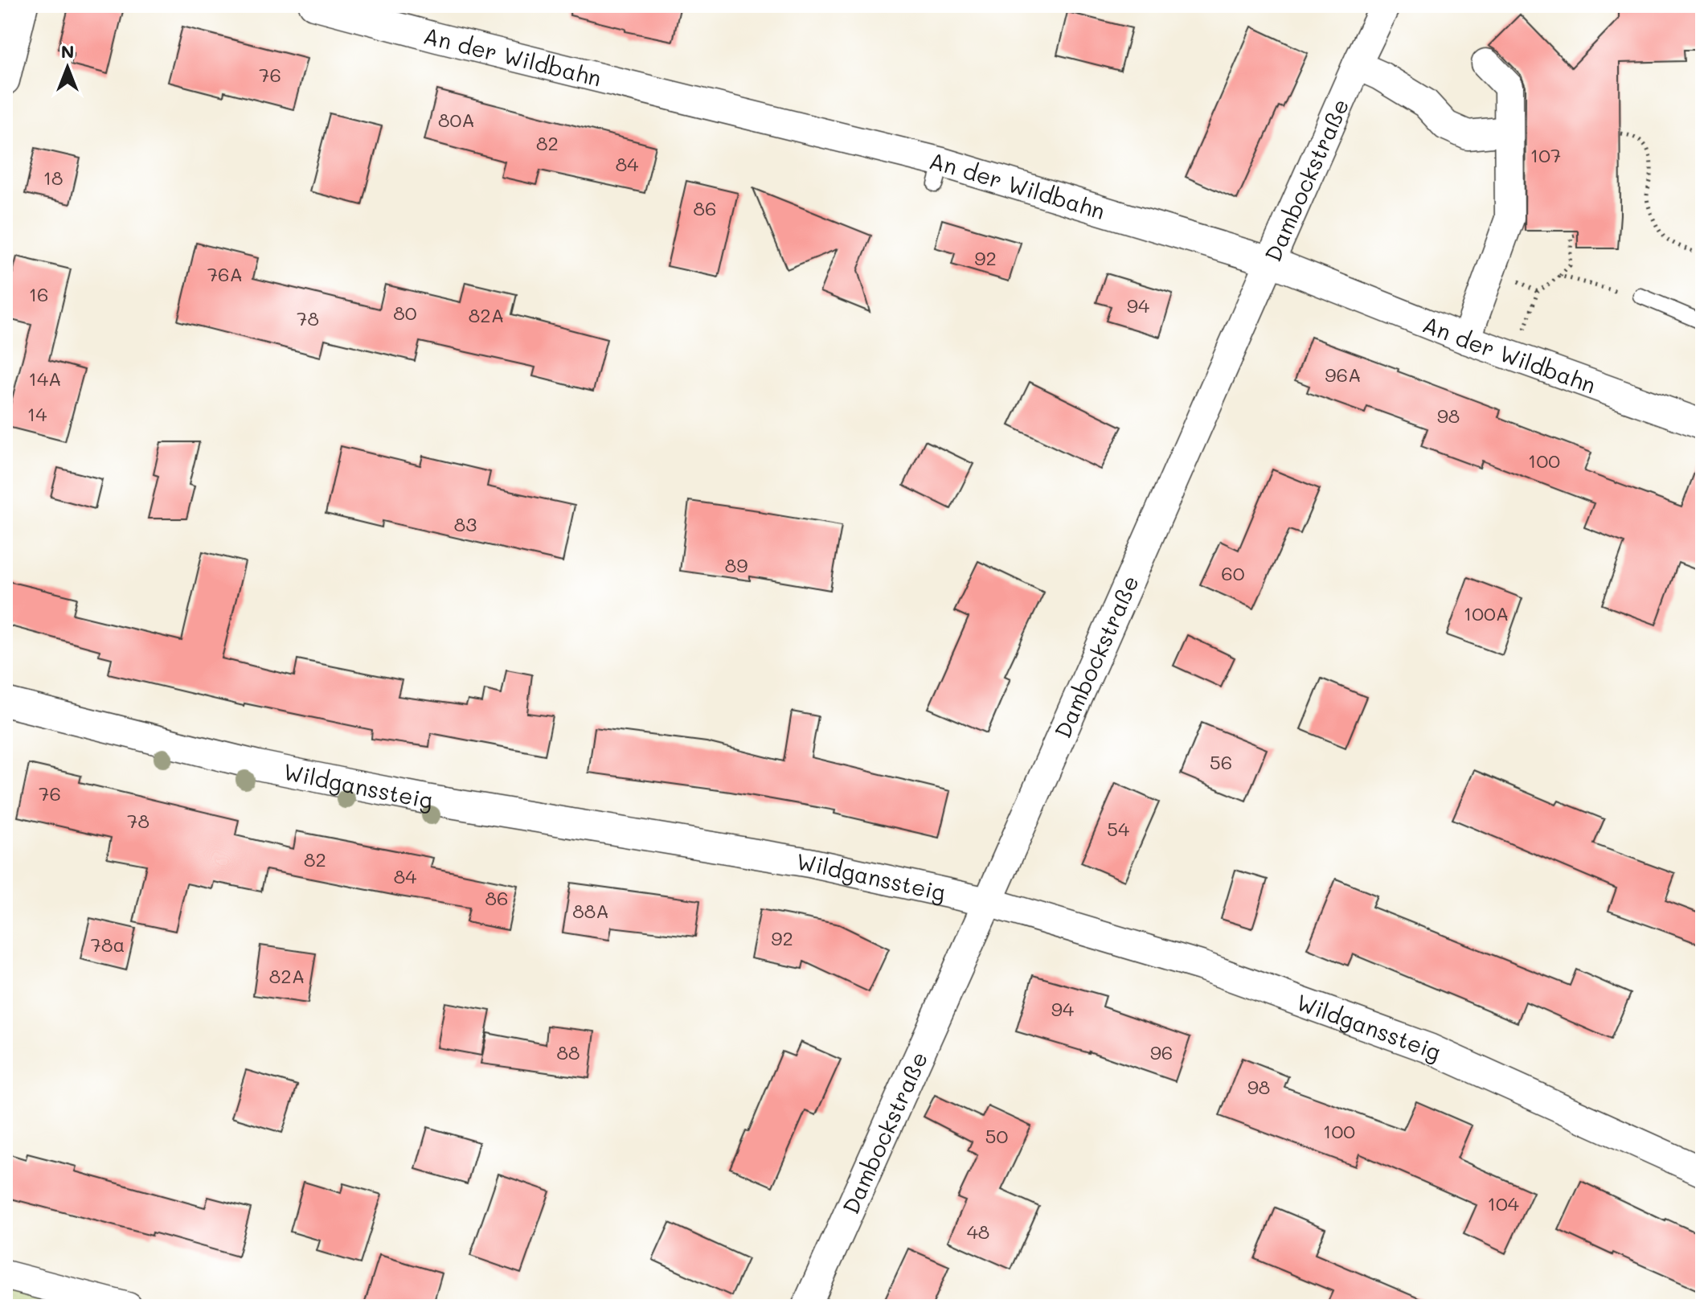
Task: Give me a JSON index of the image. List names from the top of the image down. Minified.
{"streets":{"street":["An der Wildbahn","Dambockstraße","Wildganssteig"]},"crossings":[["An der Wildbahn","Dambockstraße"],["Dambockstraße","Wildganssteig"]],"house_numbers":["76","80A","82","107","84","18","86","92","76A","16","94","80","82A","78","96A","14A","14","98","100","83","89","60","100A","56","76","78","54","82","84","86","88A","92","78a","82A","94","88","96","98","100","50","104","48"],"north":"top"}
